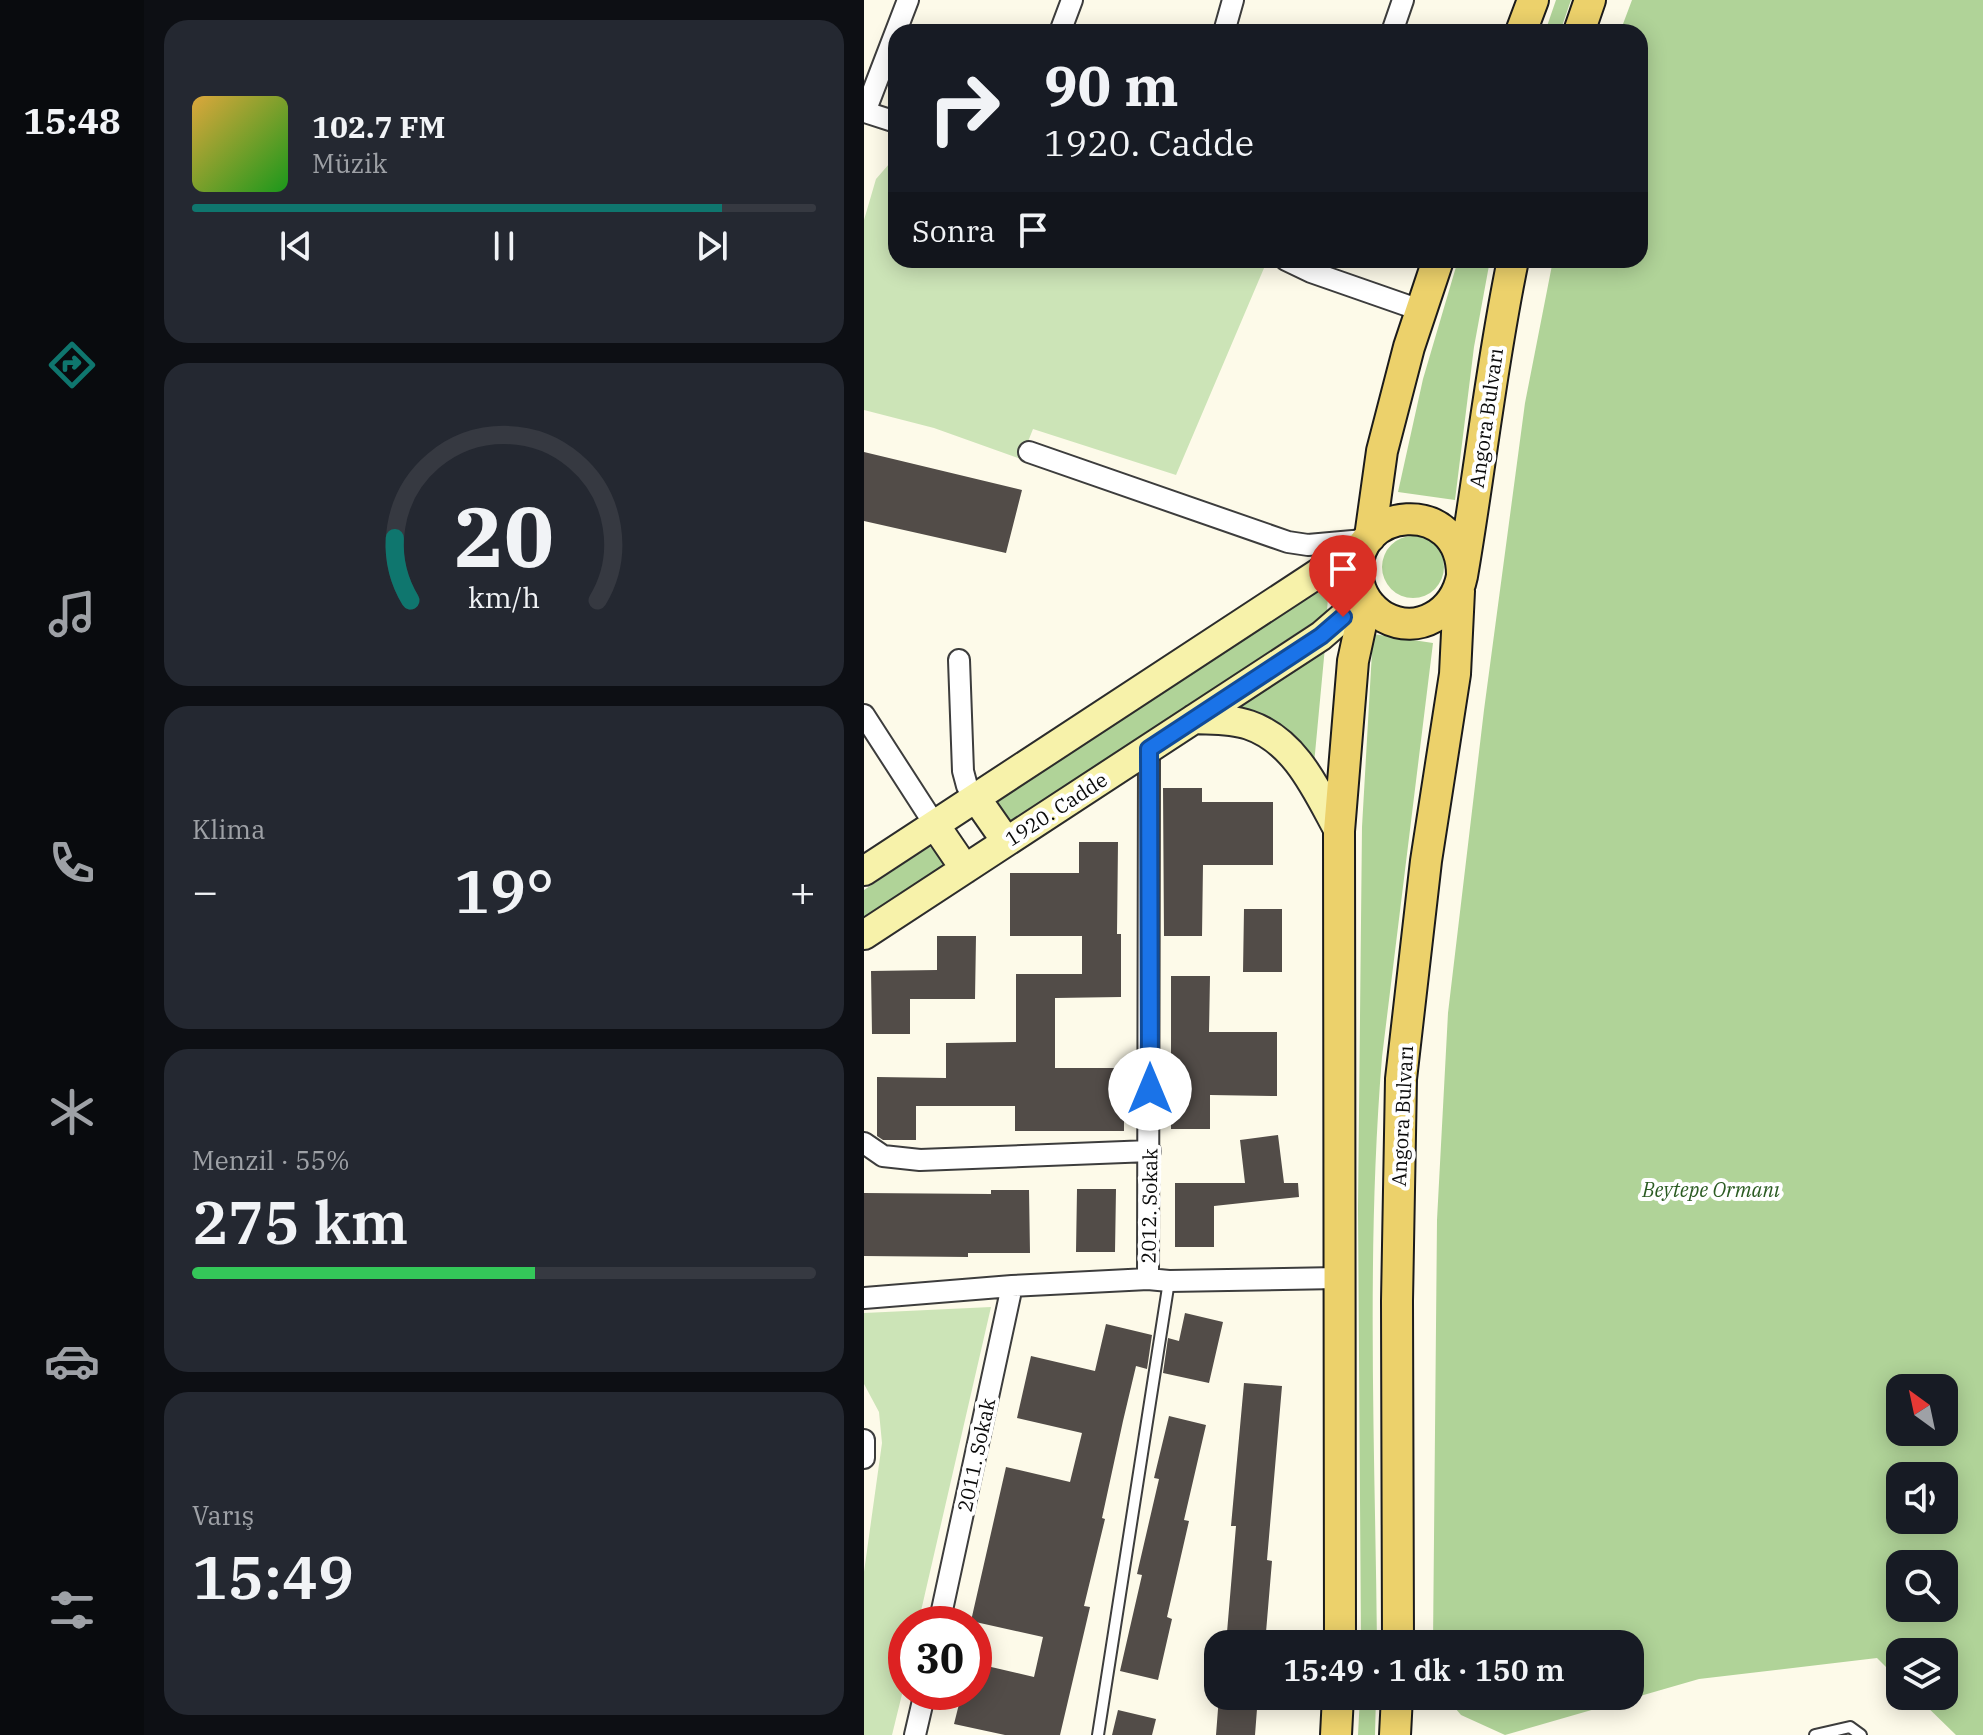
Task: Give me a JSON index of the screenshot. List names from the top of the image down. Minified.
{"streets":{"main road":["Angora Bulvarı","1920. Cadde"],"street":["2012. Sokak","2011. Sokak"]},"crossings":[["Angora Bulvarı","1920. Cadde"],["1920. Cadde","2012. Sokak"]],"parks":["Beytepe Ormanı"],"north":"top left","page":{"tabs":"15:48","turn":["90 m","1920. Cadde"],"song":["102.7 FM","Müzik"],"then":"Sonra","tile":["Klima",["Menzil · 55%","275 km"],["Varış","15:49"]],"heat":["−","19°","+"],"limit":"30","trip":"15:49 · 1 dk · 150 m","gauge":["20","km/h"]}}
